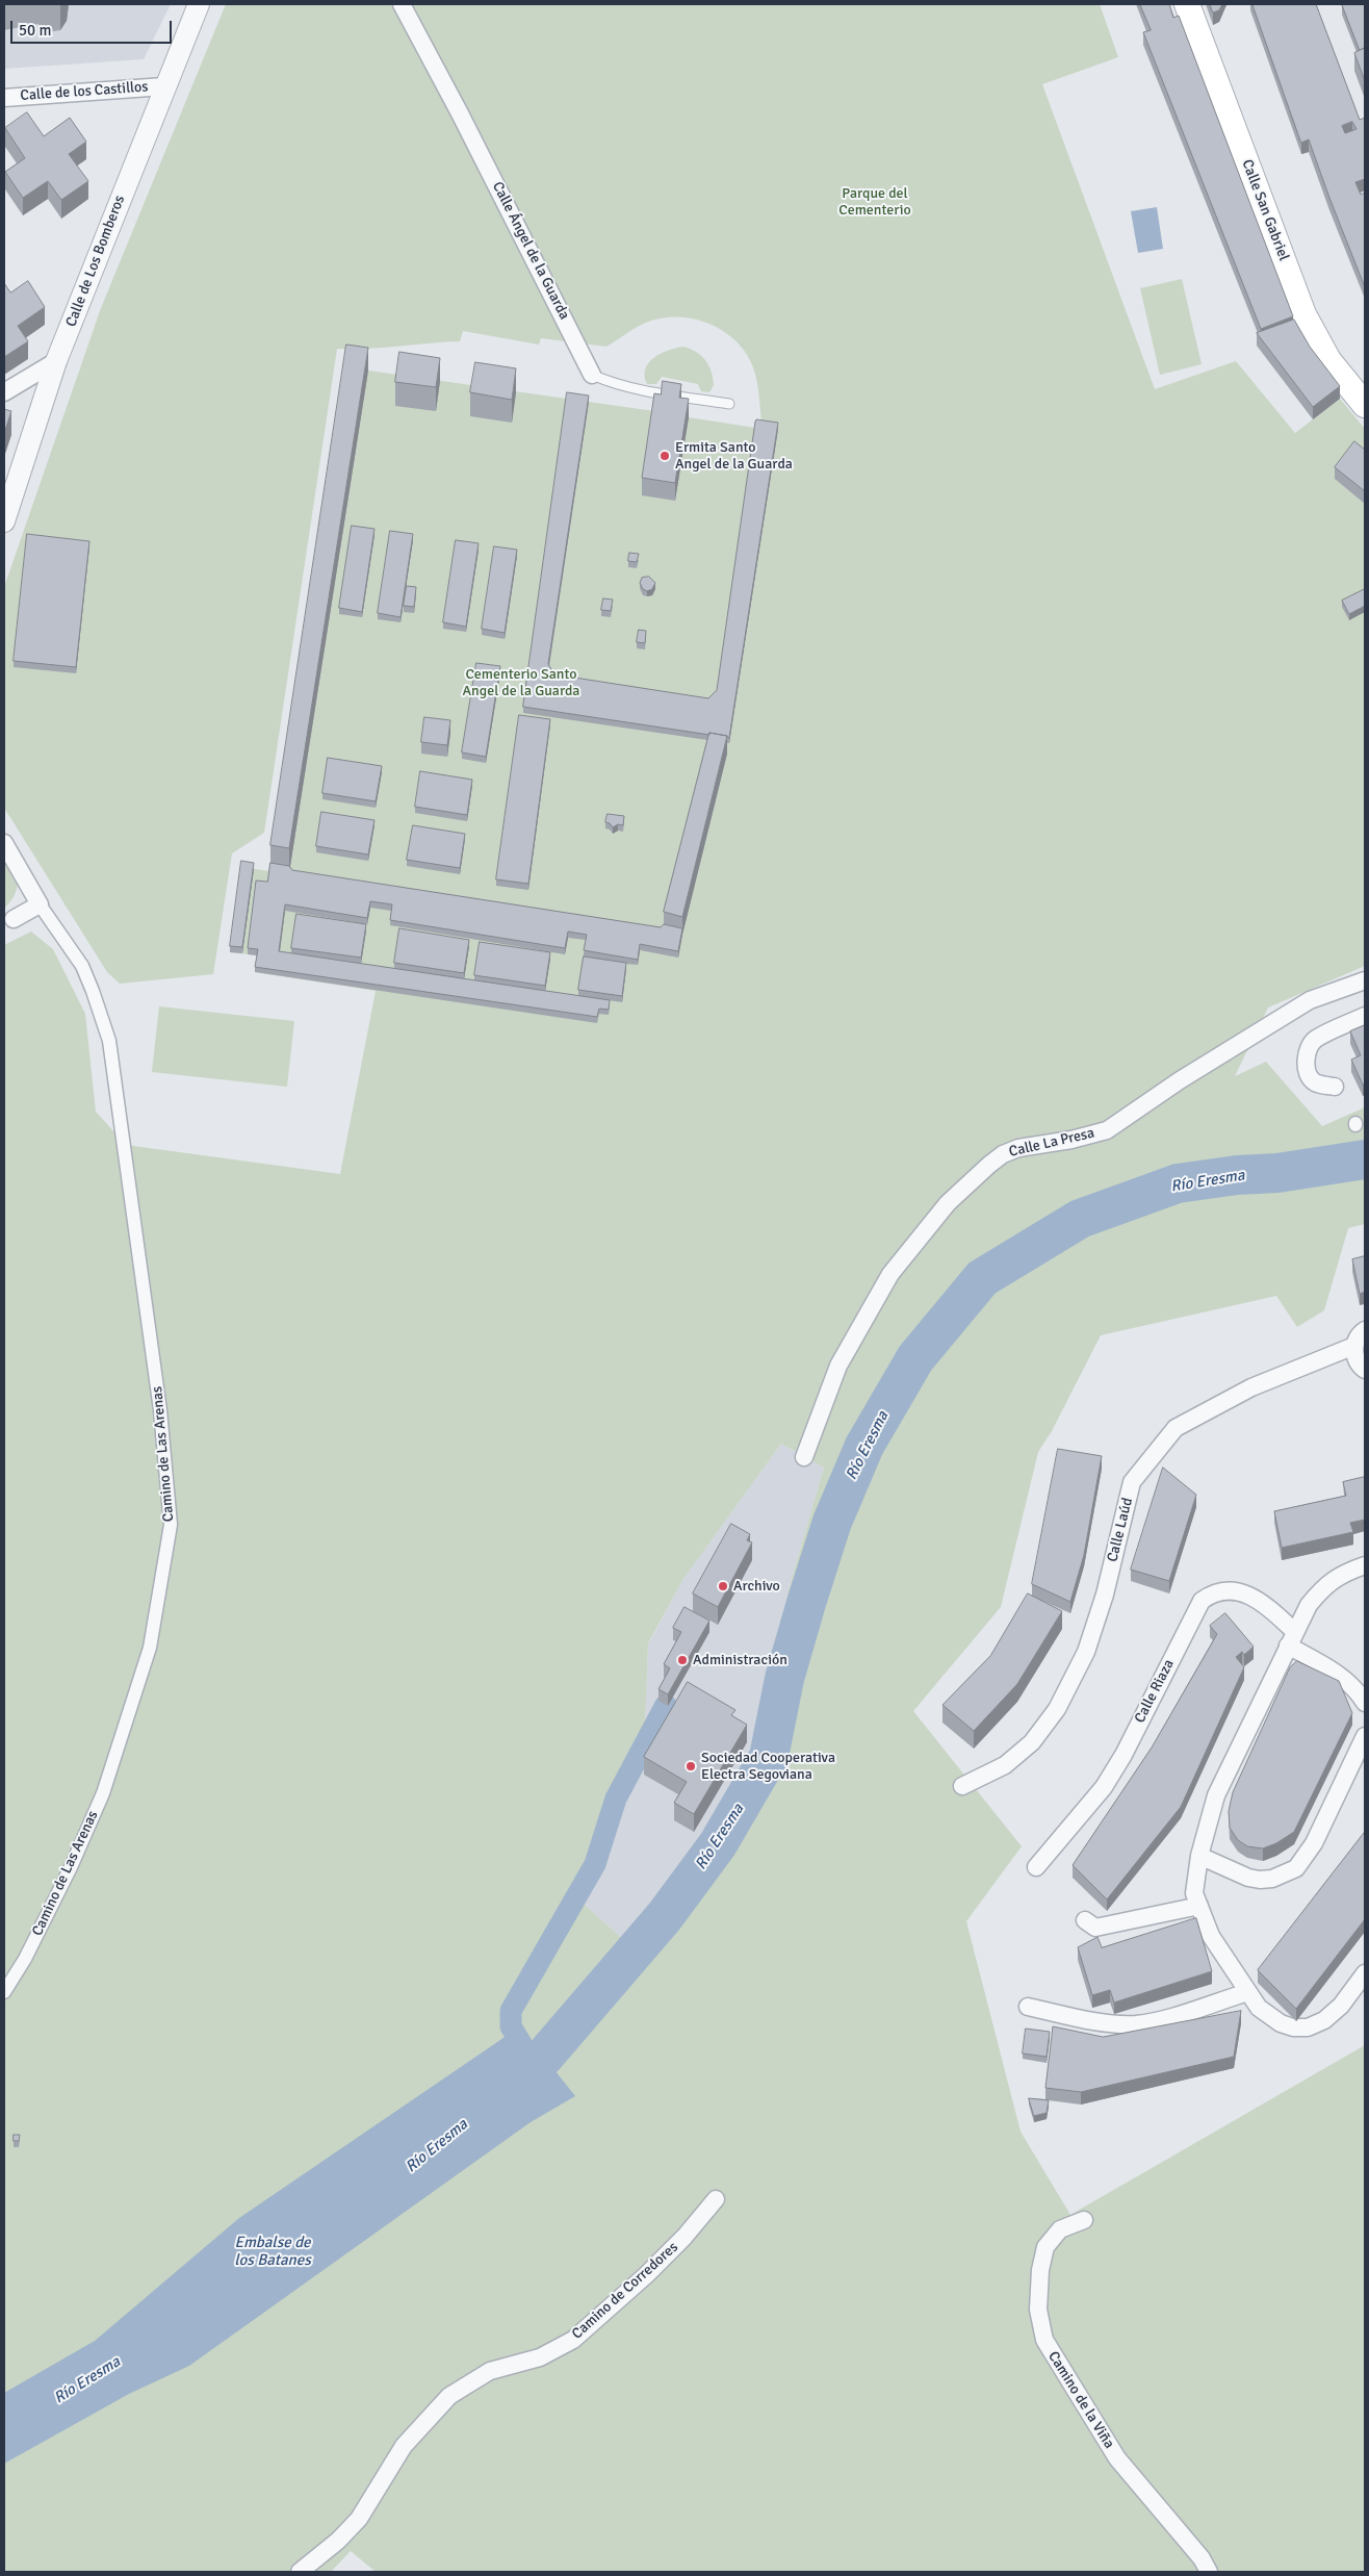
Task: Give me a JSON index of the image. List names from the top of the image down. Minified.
{"streets":{"main road":["Calle San Gabriel"],"street":["Calle de los Castillos","Calle Ángel de la Guarda","Calle de Los Bomberos","Calle La Presa","Camino de Las Arenas","Calle Laúd","Calle Riaza","Camino de Corredores","Camino de la Viña"]},"crossings":[["Calle de los Castillos","Calle de Los Bomberos"]],"water":["Río Eresma","Embalse de los Batanes"],"parks":["Parque del Cementerio","Cementerio Santo Angel de la Guarda"],"places":["Ermita Santo Angel de la Guarda","Archivo","Administración","Sociedad Cooperativa Electra Segoviana"],"scale_bar":"50 m"}
